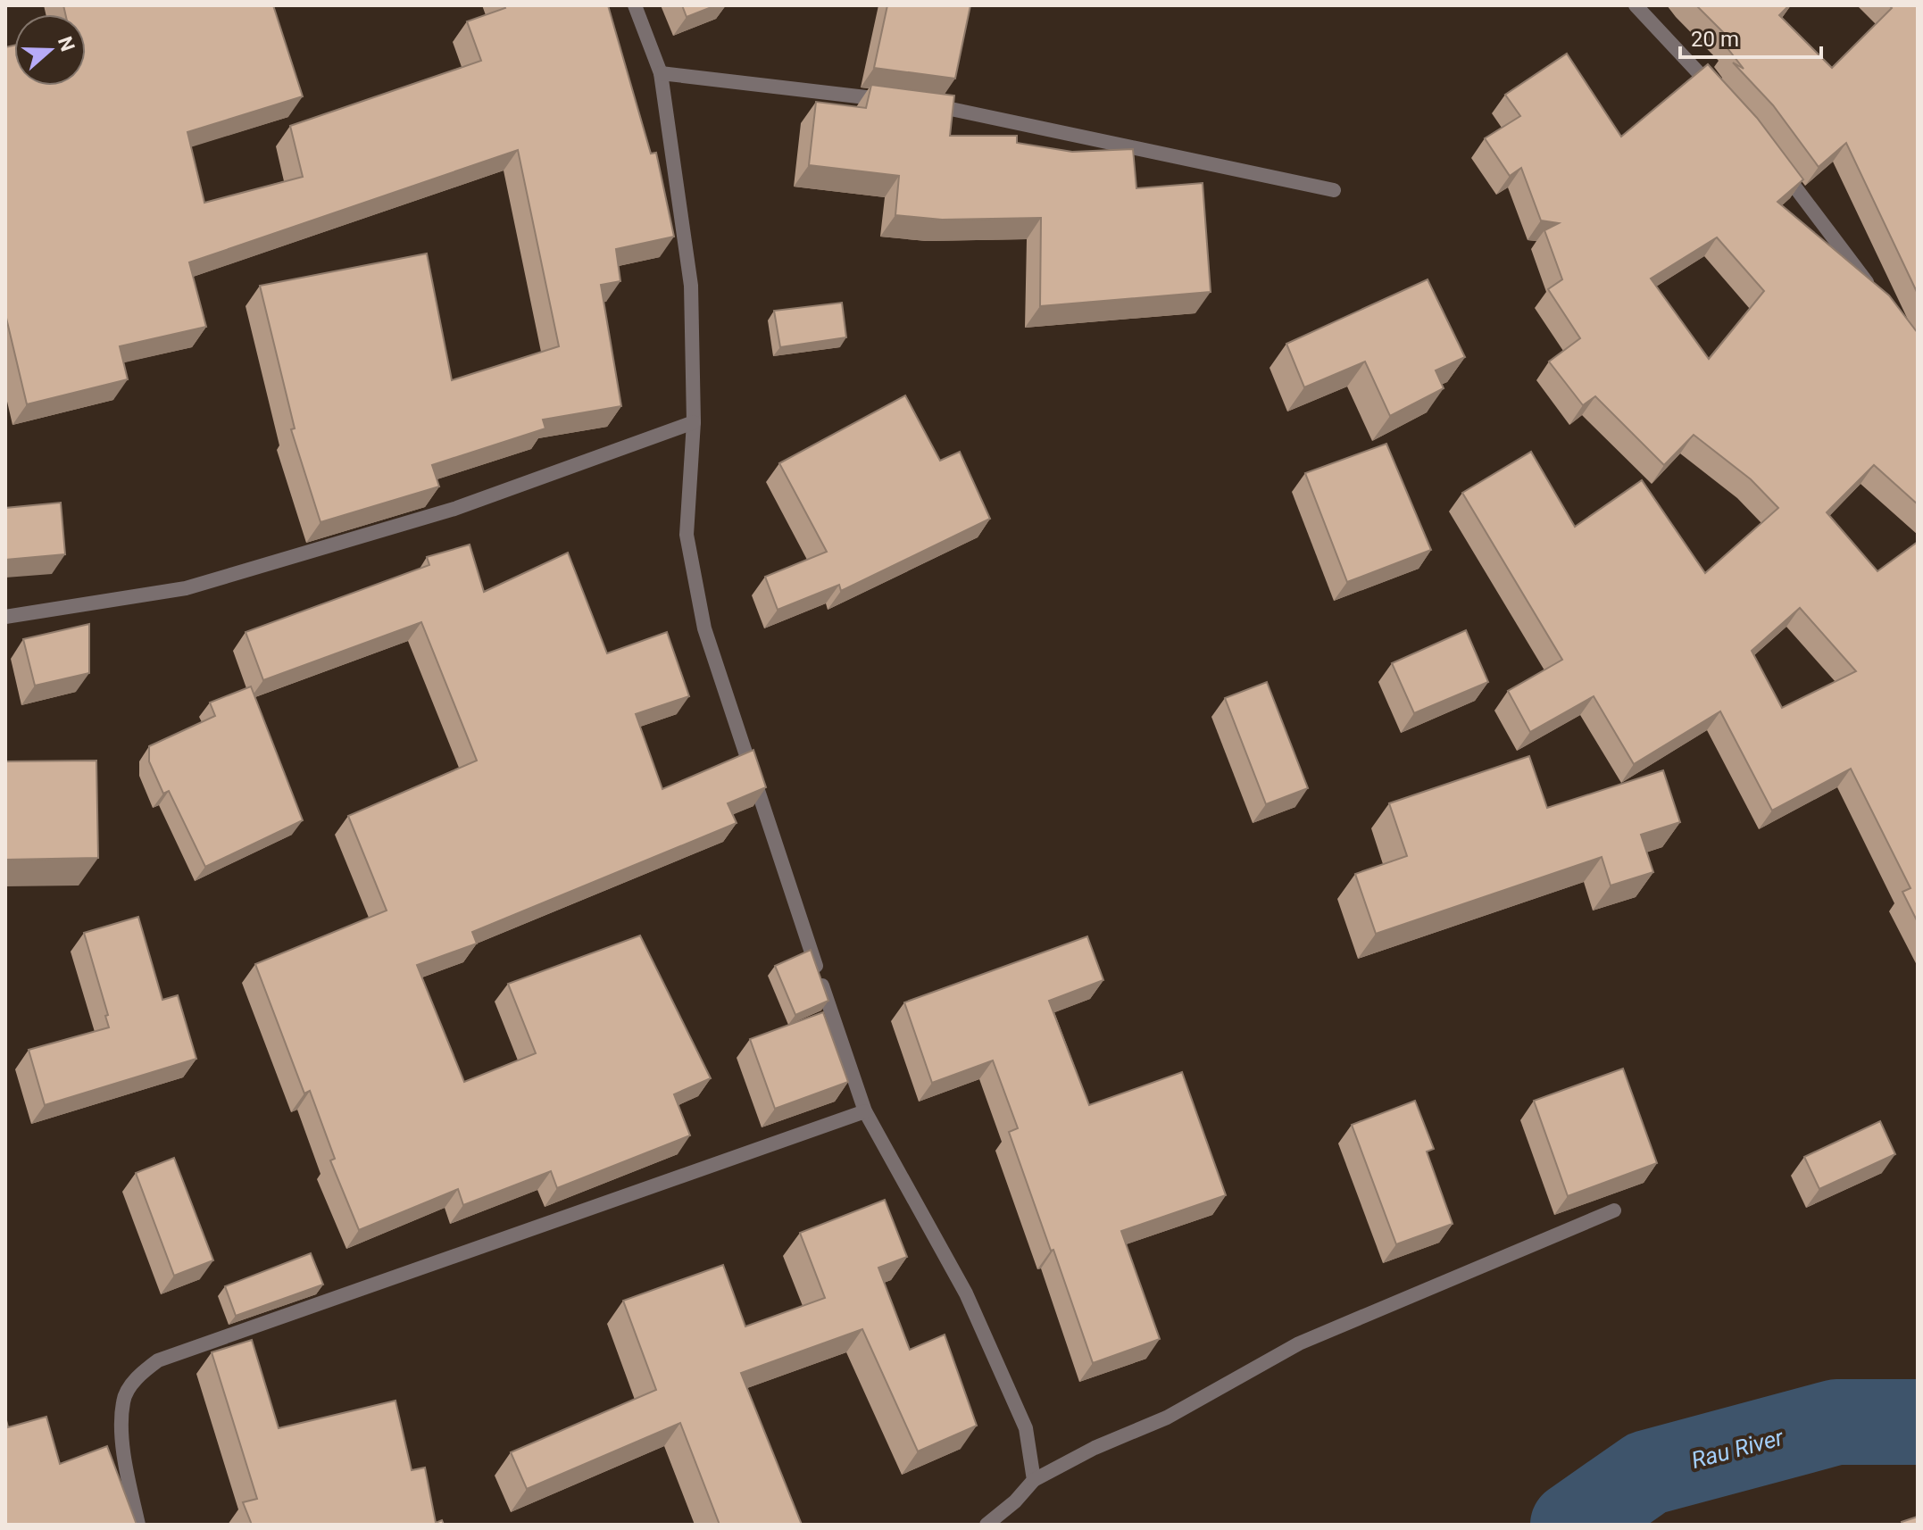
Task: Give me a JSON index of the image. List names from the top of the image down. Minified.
{"water":["Rau River"],"scale_bar":"20 m","north":"right"}
